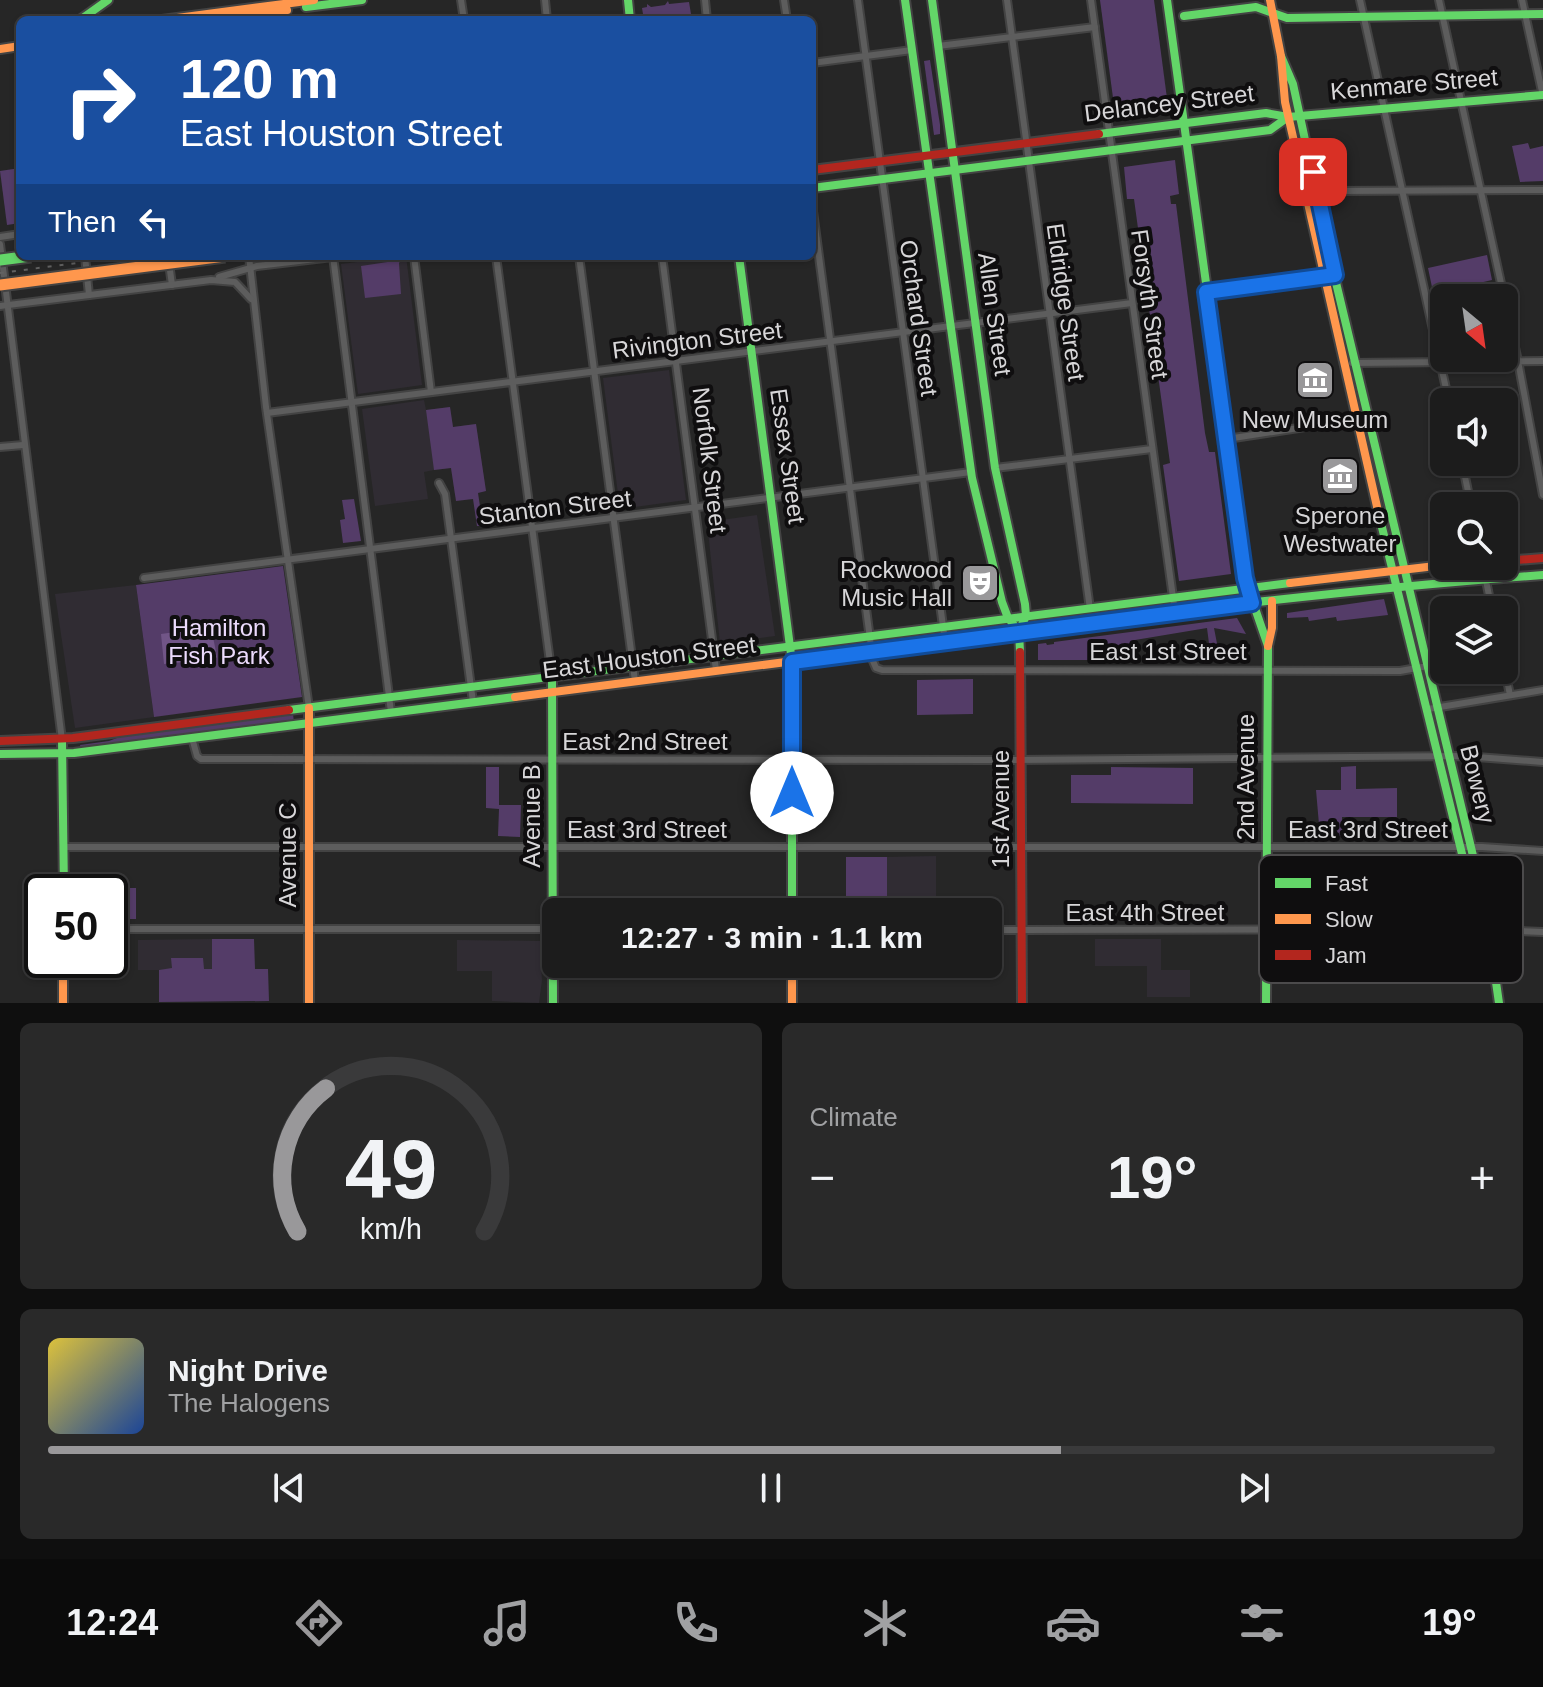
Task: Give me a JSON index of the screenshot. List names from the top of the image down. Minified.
{"streets":{"main road":["Kenmare Street","Delancey Street","Allen Street","Essex Street","East Houston Street","2nd Avenue","Bowery","1st Avenue","Avenue B","Avenue C"],"street":["Eldridge Street","Forsyth Street","Orchard Street","Rivington Street","Norfolk Street","Stanton Street","East 1st Street","East 2nd Street","East 3rd Street","East 4th Street"]},"crossings":[["Kenmare Street","Delancey Street"],["Kenmare Street","Bowery"],["Delancey Street","Eldridge Street"],["Delancey Street","Forsyth Street"],["Delancey Street","Allen Street"],["Delancey Street","Orchard Street"],["Delancey Street","2nd Avenue"],["Delancey Street","Bowery"],["Eldridge Street","Rivington Street"],["Eldridge Street","East Houston Street"],["Forsyth Street","Rivington Street"],["Forsyth Street","East Houston Street"],["Allen Street","Rivington Street"],["Allen Street","Stanton Street"],["Allen Street","East Houston Street"],["Orchard Street","Rivington Street"],["Orchard Street","Stanton Street"],["Orchard Street","East Houston Street"],["Rivington Street","Essex Street"],["Rivington Street","Norfolk Street"],["Essex Street","Stanton Street"],["Essex Street","East Houston Street"],["Essex Street","East 2nd Street"],["Essex Street","East 3rd Street"],["Norfolk Street","Stanton Street"],["Norfolk Street","East Houston Street"],["East 1st Street","East Houston Street"],["East 1st Street","2nd Avenue"],["East 1st Street","Bowery"],["East 1st Street","1st Avenue"],["East Houston Street","East 2nd Street"],["East Houston Street","2nd Avenue"],["East Houston Street","Bowery"],["East Houston Street","1st Avenue"],["East Houston Street","Avenue B"],["East Houston Street","Avenue C"],["East 2nd Street","2nd Avenue"],["East 2nd Street","Bowery"],["East 2nd Street","1st Avenue"],["East 2nd Street","Avenue B"],["East 2nd Street","Avenue C"],["2nd Avenue","East 3rd Street"],["Bowery","East 3rd Street"],["1st Avenue","East 3rd Street"],["1st Avenue","East 4th Street"],["Avenue B","East 3rd Street"],["East 3rd Street","Avenue C"]],"parks":["Hamilton Fish Park"],"places":{"museum":["New Museum","Sperone Westwater"],"theatre":["Rockwood Music Hall"]},"legend":["Fast","Slow","Jam"],"north":"bottom right","page":{"turn":["120 m","East Houston Street"],"then":"Then","limit":"50","trip":"12:27 · 3 min · 1.1 km","tile":"Climate","heat":["−","19°","+"],"song":["Night Drive","The Halogens"],"tabs":["12:24","19°"],"gauge":["49","km/h"]}}
